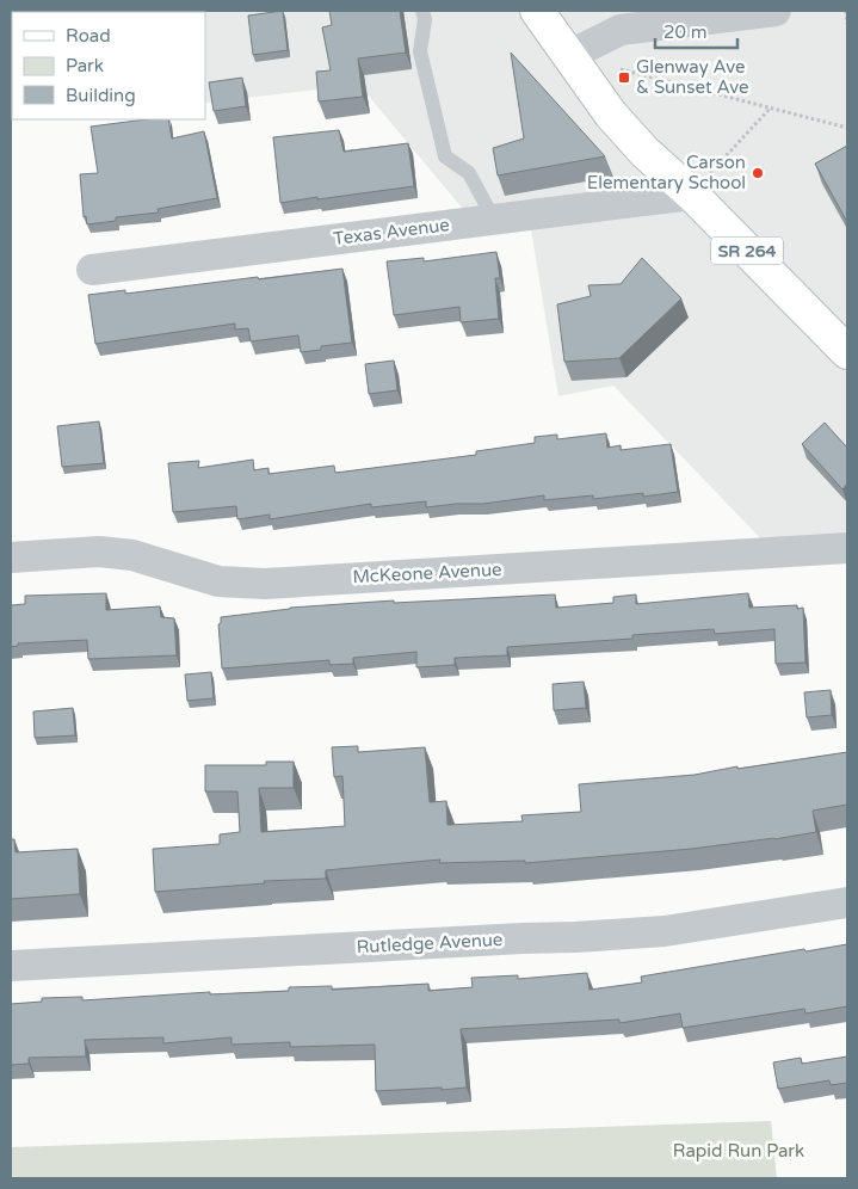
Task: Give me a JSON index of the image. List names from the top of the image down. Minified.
{"streets":{"main road":["SR 264"],"street":["Texas Avenue","McKeone Avenue","Rutledge Avenue"]},"crossings":[["Texas Avenue","SR 264"]],"parks":["Rapid Run Park"],"places":{"transit":["Glenway Ave & Sunset Ave"],"other":["Carson Elementary School"]},"legend":["Road","Park","Building"],"scale_bar":"20 m"}
